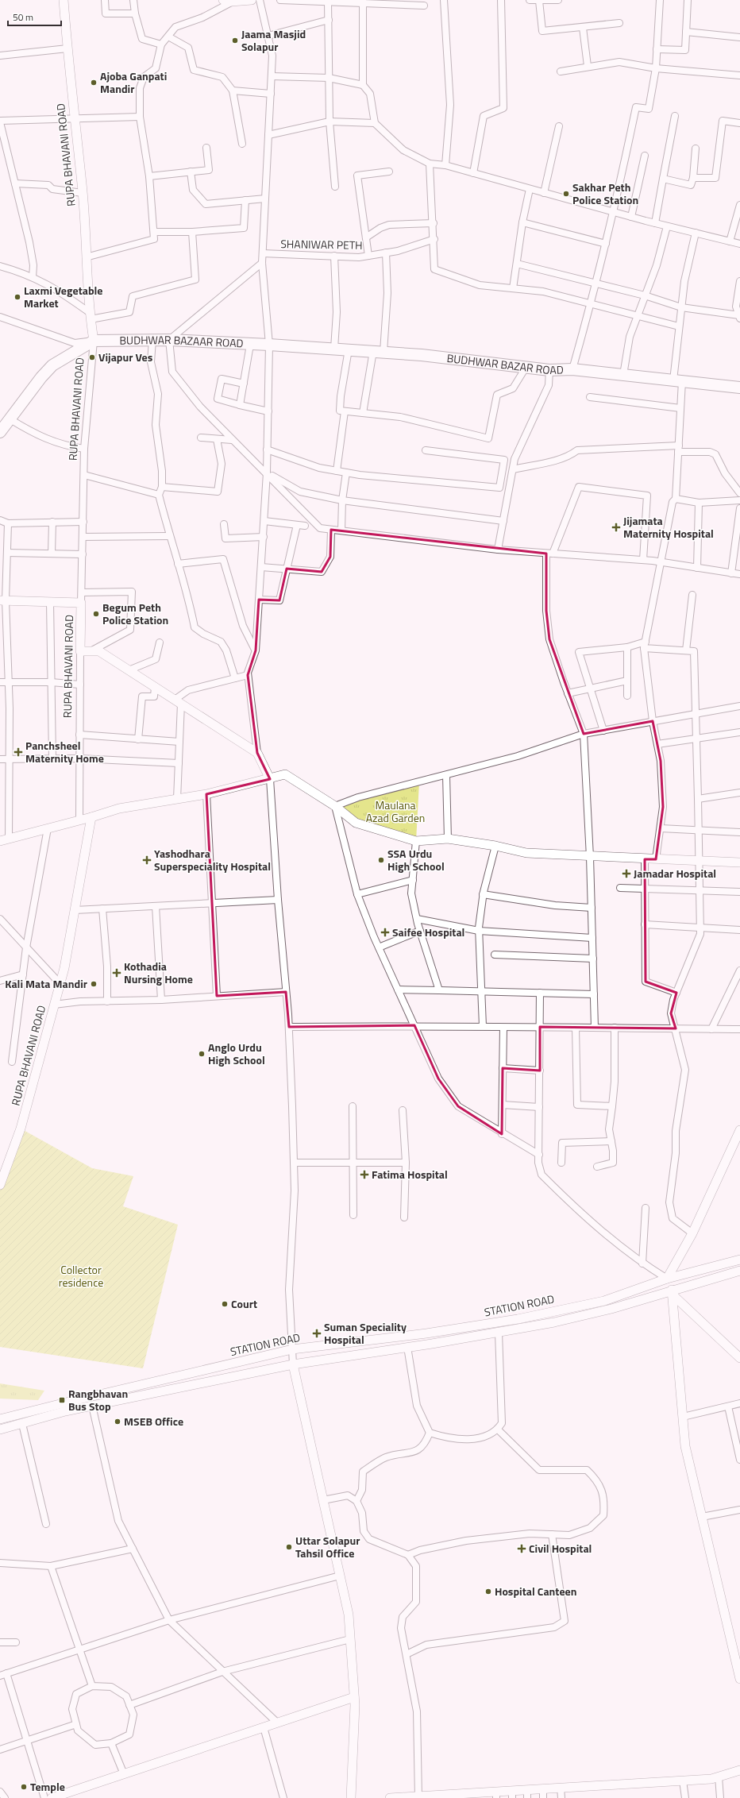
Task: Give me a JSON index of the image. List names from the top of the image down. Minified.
{"streets":{"highway":["BUDHWAR BAZAAR ROAD","BUDHWAR BAZAR ROAD"],"street":["RUPA BHAVANI ROAD","SHANIWAR PETH","STATION ROAD"]},"crossings":[["RUPA BHAVANI ROAD","BUDHWAR BAZAAR ROAD"],["BUDHWAR BAZAAR ROAD","BUDHWAR BAZAR ROAD"]],"parks":["Maulana Azad Garden","Collector residence"],"places":{"other":["Jaama Masjid Solapur","Ajoba Ganpati Mandir","Sakhar Peth Police Station","Laxmi Vegetable Market","Vijapur Ves","Begum Peth Police Station","SSA Urdu High School","Kali Mata Mandir","Anglo Urdu High School","Court","MSEB Office","Uttar Solapur Tahsil Office","Hospital Canteen","Temple"],"health":["Jijamata Maternity Hospital","Panchsheel Maternity Home","Yashodhara Superspeciality Hospital","Jamadar Hospital","Saifee Hospital","Kothadia Nursing Home","Fatima Hospital","Suman Speciality Hospital","Civil Hospital"],"transit":["Rangbhavan Bus Stop"]},"scale_bar":"50 m"}
